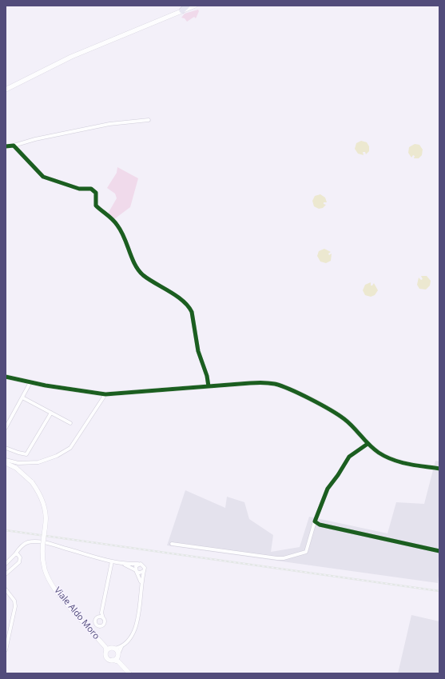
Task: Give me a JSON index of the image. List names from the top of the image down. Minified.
{"streets":{"street":["Viale Aldo Moro"]}}
